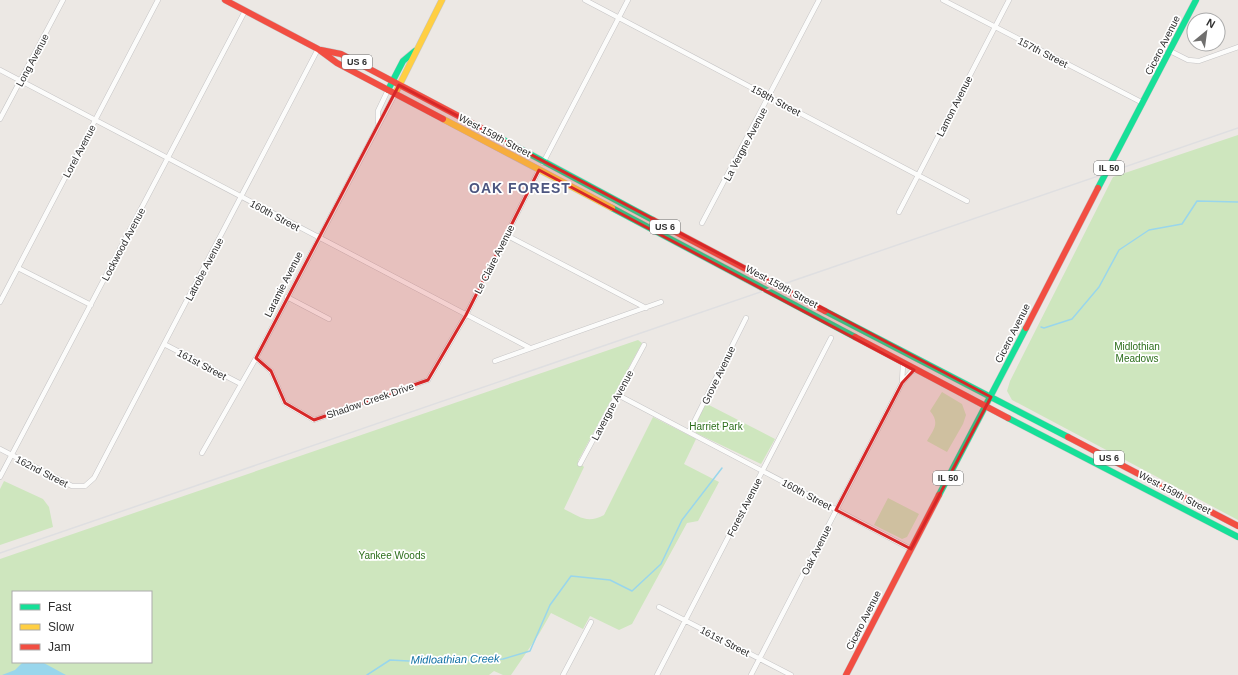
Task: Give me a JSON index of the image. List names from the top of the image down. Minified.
{"streets":{"main road":["Cicero Avenue","US 6","West 159th Street","IL 50","Laramie Avenue"],"street":["157th Street","Long Avenue","158th Street","Lamon Avenue","La Vergne Avenue","Lorel Avenue","160th Street","Lockwood Avenue","Le Claire Avenue","Latrobe Avenue","161st Street","Grove Avenue","Shadow Creek Drive","Lavergne Avenue","162nd Street","Forest Avenue","Oak Avenue"]},"crossings":[["Cicero Avenue","157th Street"],["Cicero Avenue","West 159th Street"],["Cicero Avenue","160th Street"],["157th Street","Lamon Avenue"],["Long Avenue","160th Street"],["158th Street","Lamon Avenue"],["158th Street","La Vergne Avenue"],["West 159th Street","Lockwood Avenue"],["West 159th Street","Le Claire Avenue"],["West 159th Street","Latrobe Avenue"],["West 159th Street","Laramie Avenue"],["West 159th Street","Oak Avenue"],["Lorel Avenue","160th Street"],["160th Street","Lockwood Avenue"],["160th Street","Le Claire Avenue"],["160th Street","Latrobe Avenue"],["160th Street","Laramie Avenue"],["160th Street","Grove Avenue"],["160th Street","Lavergne Avenue"],["160th Street","Forest Avenue"],["160th Street","Oak Avenue"],["Lockwood Avenue","162nd Street"],["Le Claire Avenue","Shadow Creek Drive"],["Latrobe Avenue","161st Street"],["Latrobe Avenue","162nd Street"],["Laramie Avenue","161st Street"],["Laramie Avenue","Shadow Creek Drive"],["161st Street","Forest Avenue"],["161st Street","Oak Avenue"]],"districts":["OAK FOREST"],"water":["Midloathian Creek"],"parks":["Midlothian Meadows","Harriet Park","Yankee Woods"],"legend":["Fast","Slow","Jam"],"north":"top right"}
